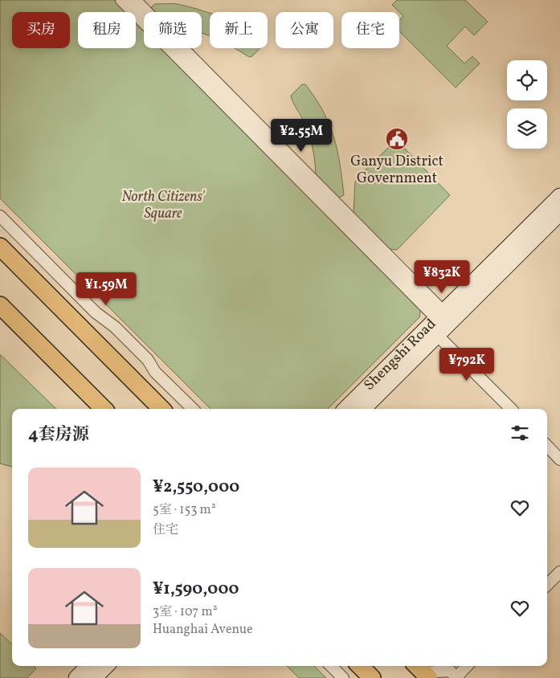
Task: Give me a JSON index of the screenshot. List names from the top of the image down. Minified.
{"streets":{"main road":["Shengshi Road"]},"parks":["North Citizens' Square"],"places":{"public building":["Ganyu District Government"]},"page":{"chip":["买房","租房","筛选","新上","公寓","住宅"],"price":["¥2.55M","¥832K","¥1.59M","¥792K"],"heading":"4套房源","list":[{"name":"¥2,550,000","note":"5室 · 153 m² · 住宅"},{"name":"¥1,590,000","note":"3室 · 107 m² · Huanghai Avenue"}]}}
